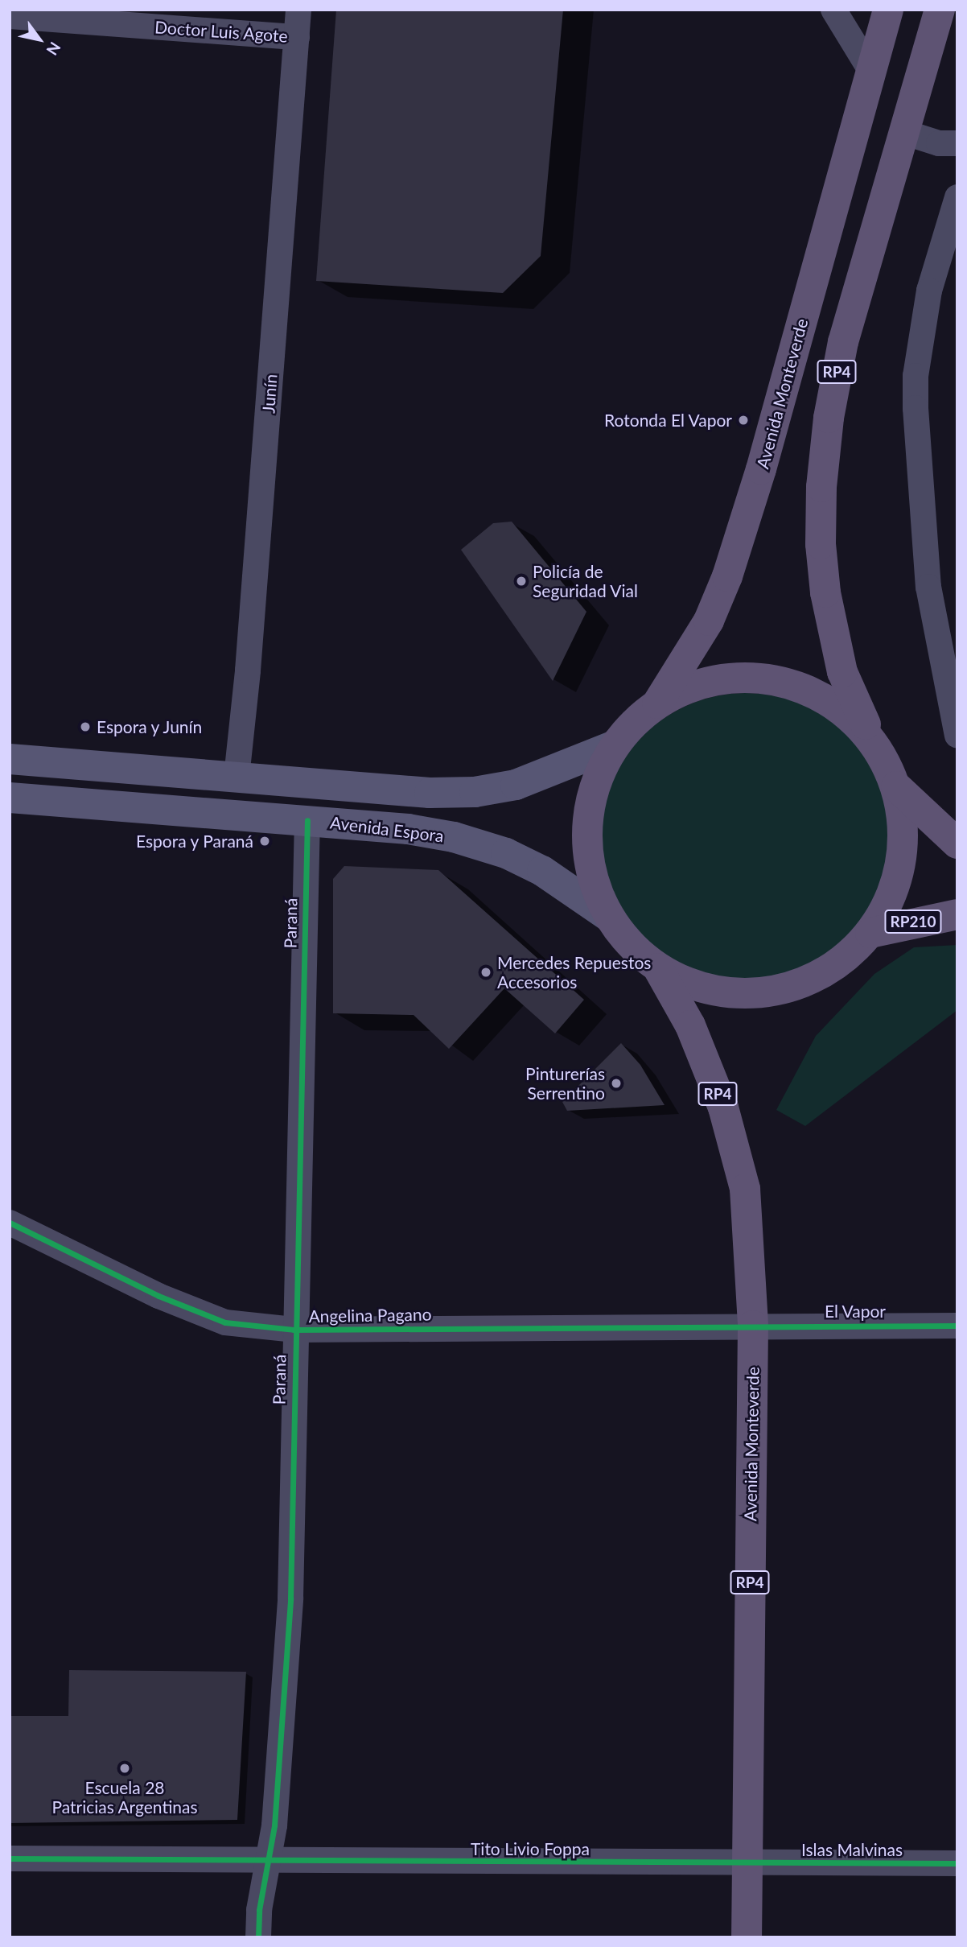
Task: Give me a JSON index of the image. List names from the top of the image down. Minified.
{"streets":{"main road":["RP4","Avenida Monteverde","Avenida Espora","RP210"],"street":["Doctor Luis Agote","Junín","Paraná","El Vapor","Angelina Pagano","Tito Livio Foppa","Islas Malvinas"]},"crossings":[["Doctor Luis Agote","Junín"],["RP4","Avenida Monteverde"],["RP4","Avenida Espora"],["RP4","RP210"],["Avenida Monteverde","El Vapor"],["Avenida Monteverde","Angelina Pagano"],["Avenida Monteverde","Tito Livio Foppa"],["Avenida Monteverde","Islas Malvinas"],["Avenida Espora","Paraná"],["Paraná","Angelina Pagano"],["Paraná","Tito Livio Foppa"],["El Vapor","Angelina Pagano"],["Tito Livio Foppa","Islas Malvinas"]],"places":["Rotonda El Vapor","Policía de Seguridad Vial","Espora y Junín","Espora y Paraná","Mercedes Repuestos Accesorios","Pinturerías Serrentino","Escuela 28 Patricias Argentinas"],"north":"bottom right"}
